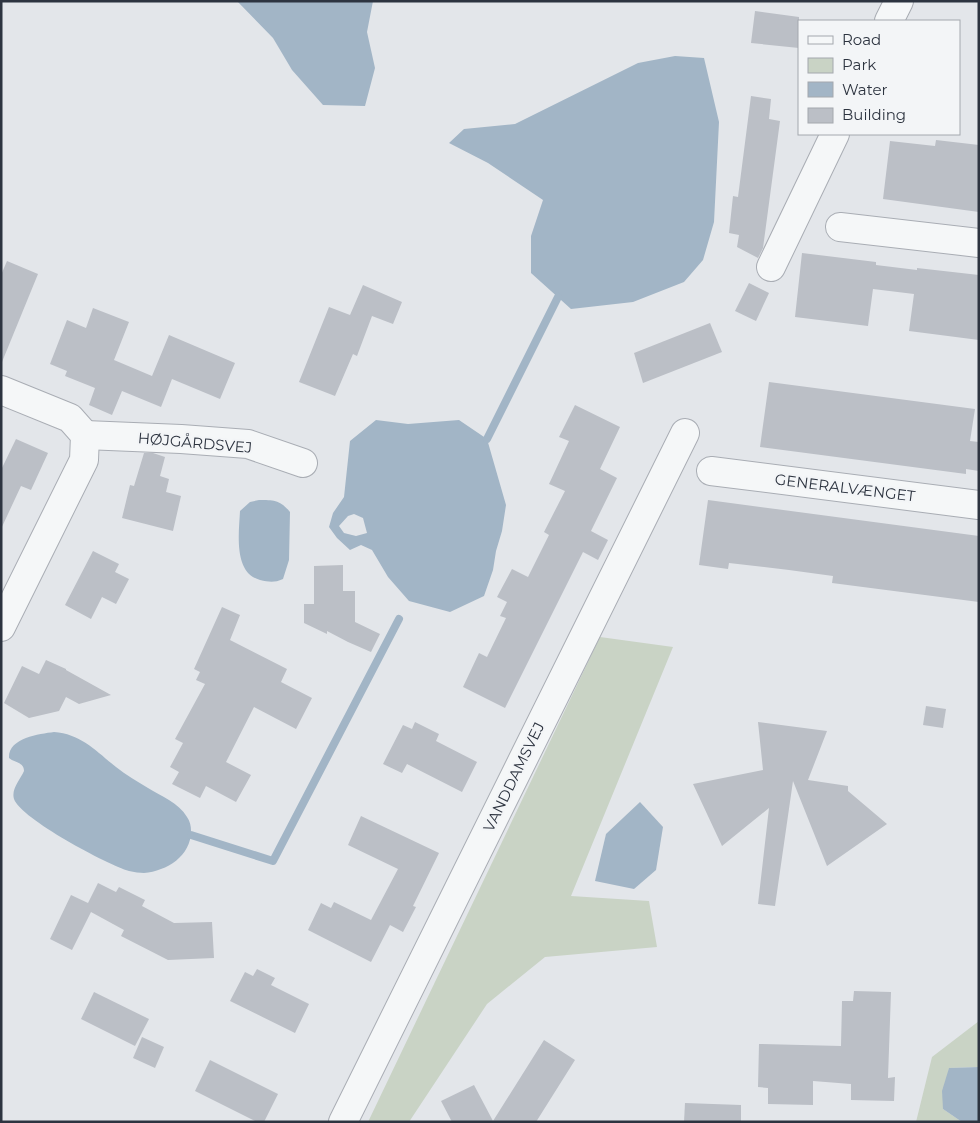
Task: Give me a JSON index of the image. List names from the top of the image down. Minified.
{"streets":{"street":["HØJGÅRDSVEJ","GENERALVÆNGET","VANDDAMSVEJ"]},"legend":["Road","Park","Water","Building"]}
